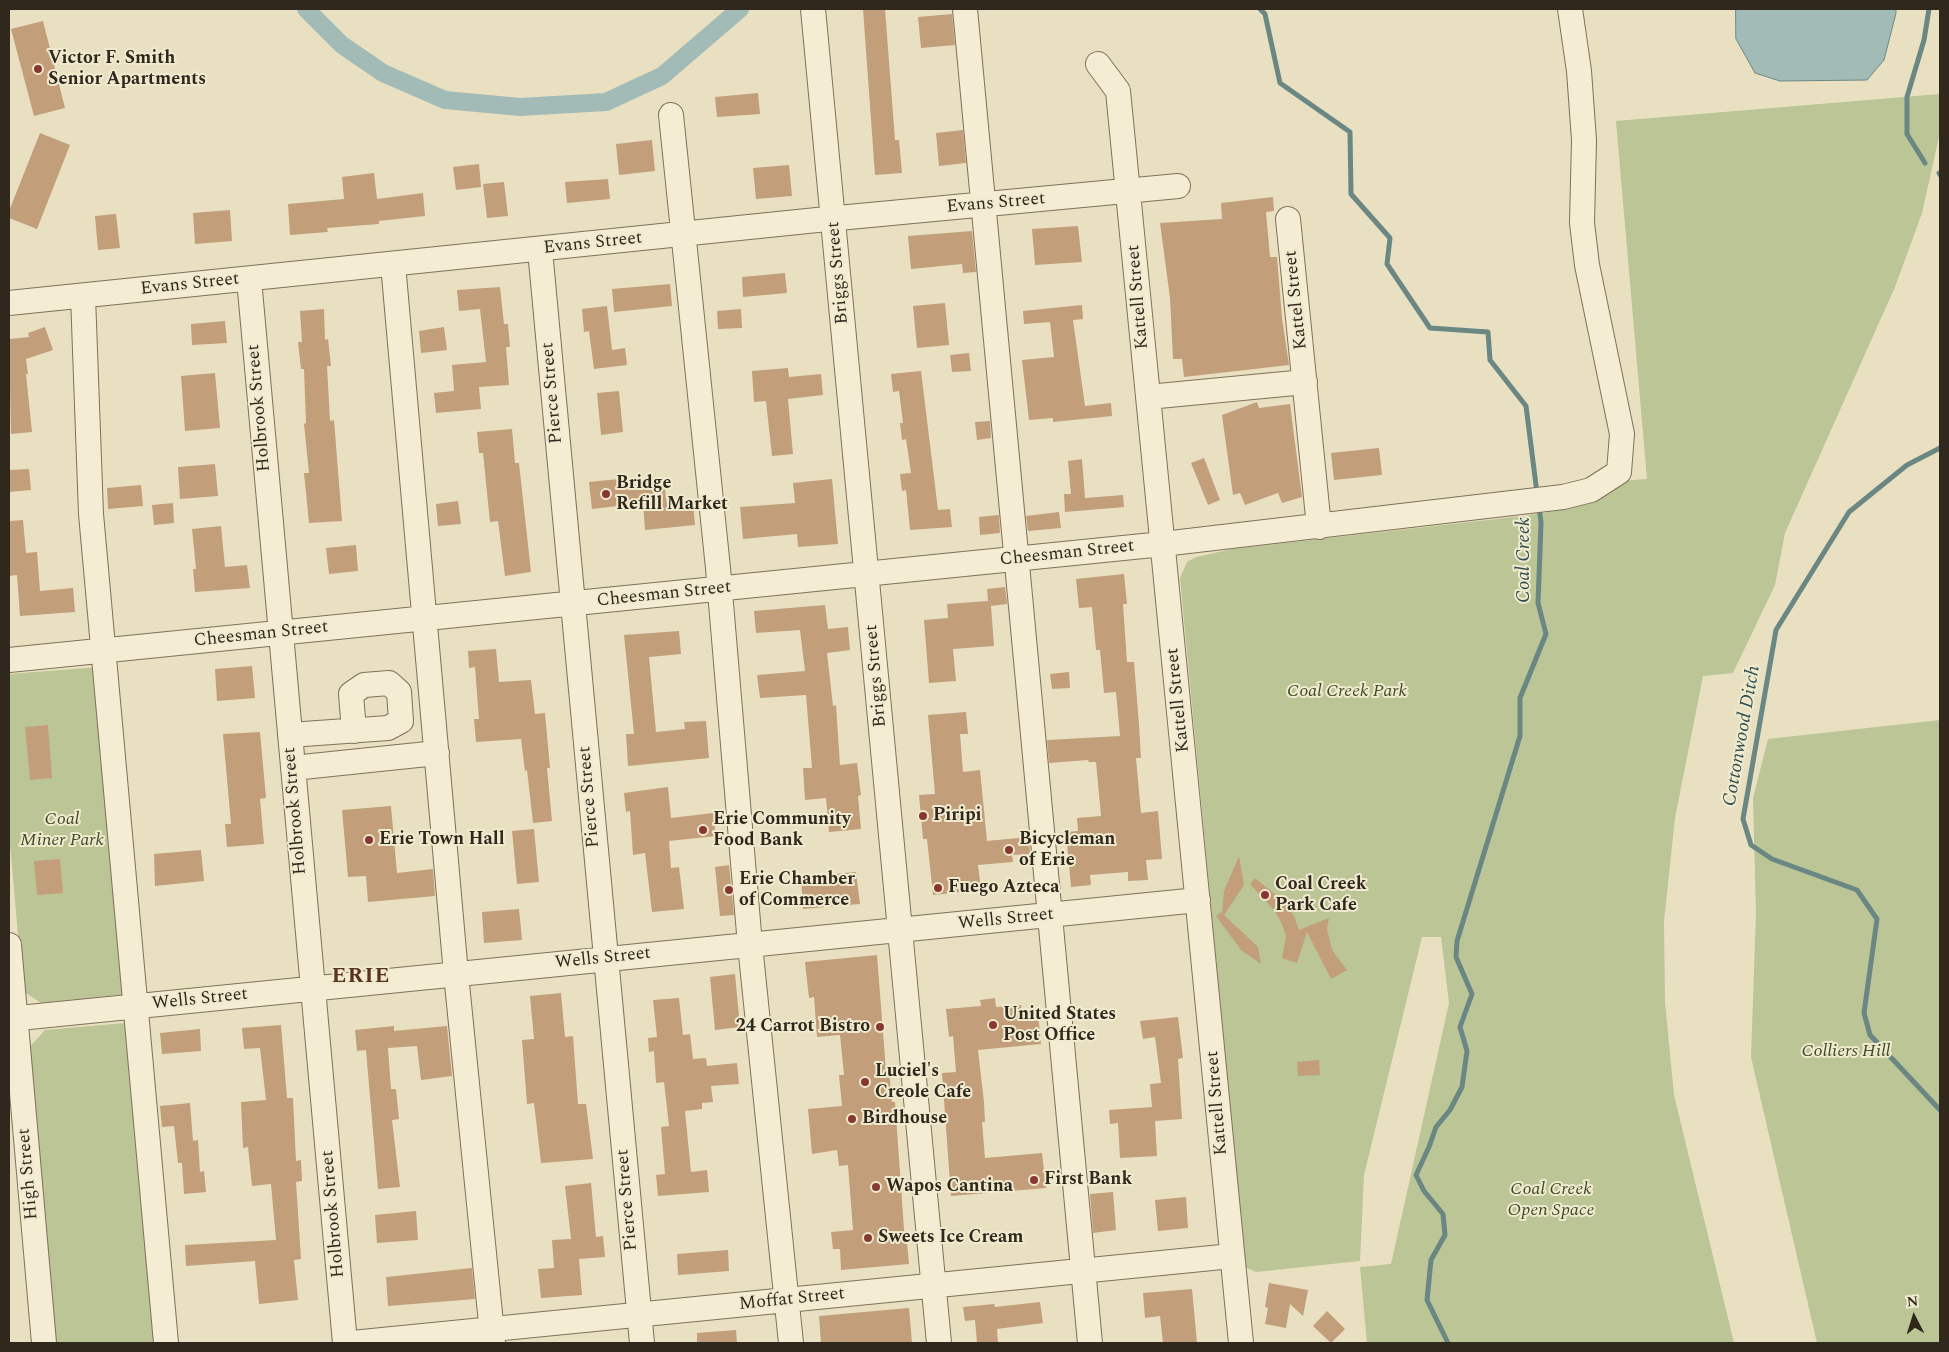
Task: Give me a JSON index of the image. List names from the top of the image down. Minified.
{"streets":{"street":["Evans Street","Briggs Street","Kattell Street","Kattel Street","Pierce Street","Holbrook Street","Cheesman Street","Wells Street","High Street","Moffat Street"]},"crossings":[["Evans Street","Briggs Street"],["Evans Street","Kattell Street"],["Evans Street","Pierce Street"],["Evans Street","Holbrook Street"],["Briggs Street","Cheesman Street"],["Briggs Street","Wells Street"],["Briggs Street","Moffat Street"],["Kattell Street","Cheesman Street"],["Kattell Street","Wells Street"],["Kattell Street","Moffat Street"],["Kattel Street","Cheesman Street"],["Pierce Street","Cheesman Street"],["Pierce Street","Wells Street"],["Pierce Street","Moffat Street"],["Holbrook Street","Cheesman Street"],["Holbrook Street","Wells Street"],["Wells Street","High Street"]],"districts":["ERIE"],"water":["Coal Creek","Cottonwood Ditch"],"parks":["Coal Creek Park","Coal Miner Park","Colliers Hill","Coal Creek Open Space"],"places":["Victor F. Smith Senior Apartments","Bridge Refill Market","Piripi","Erie Community Food Bank","Erie Town Hall","Bicycleman of Erie","Fuego Azteca","Erie Chamber of Commerce","Coal Creek Park Cafe","United States Post Office","24 Carrot Bistro","Luciel's Creole Cafe","Birdhouse","First Bank","Wapos Cantina","Sweets Ice Cream"],"north":"top"}
